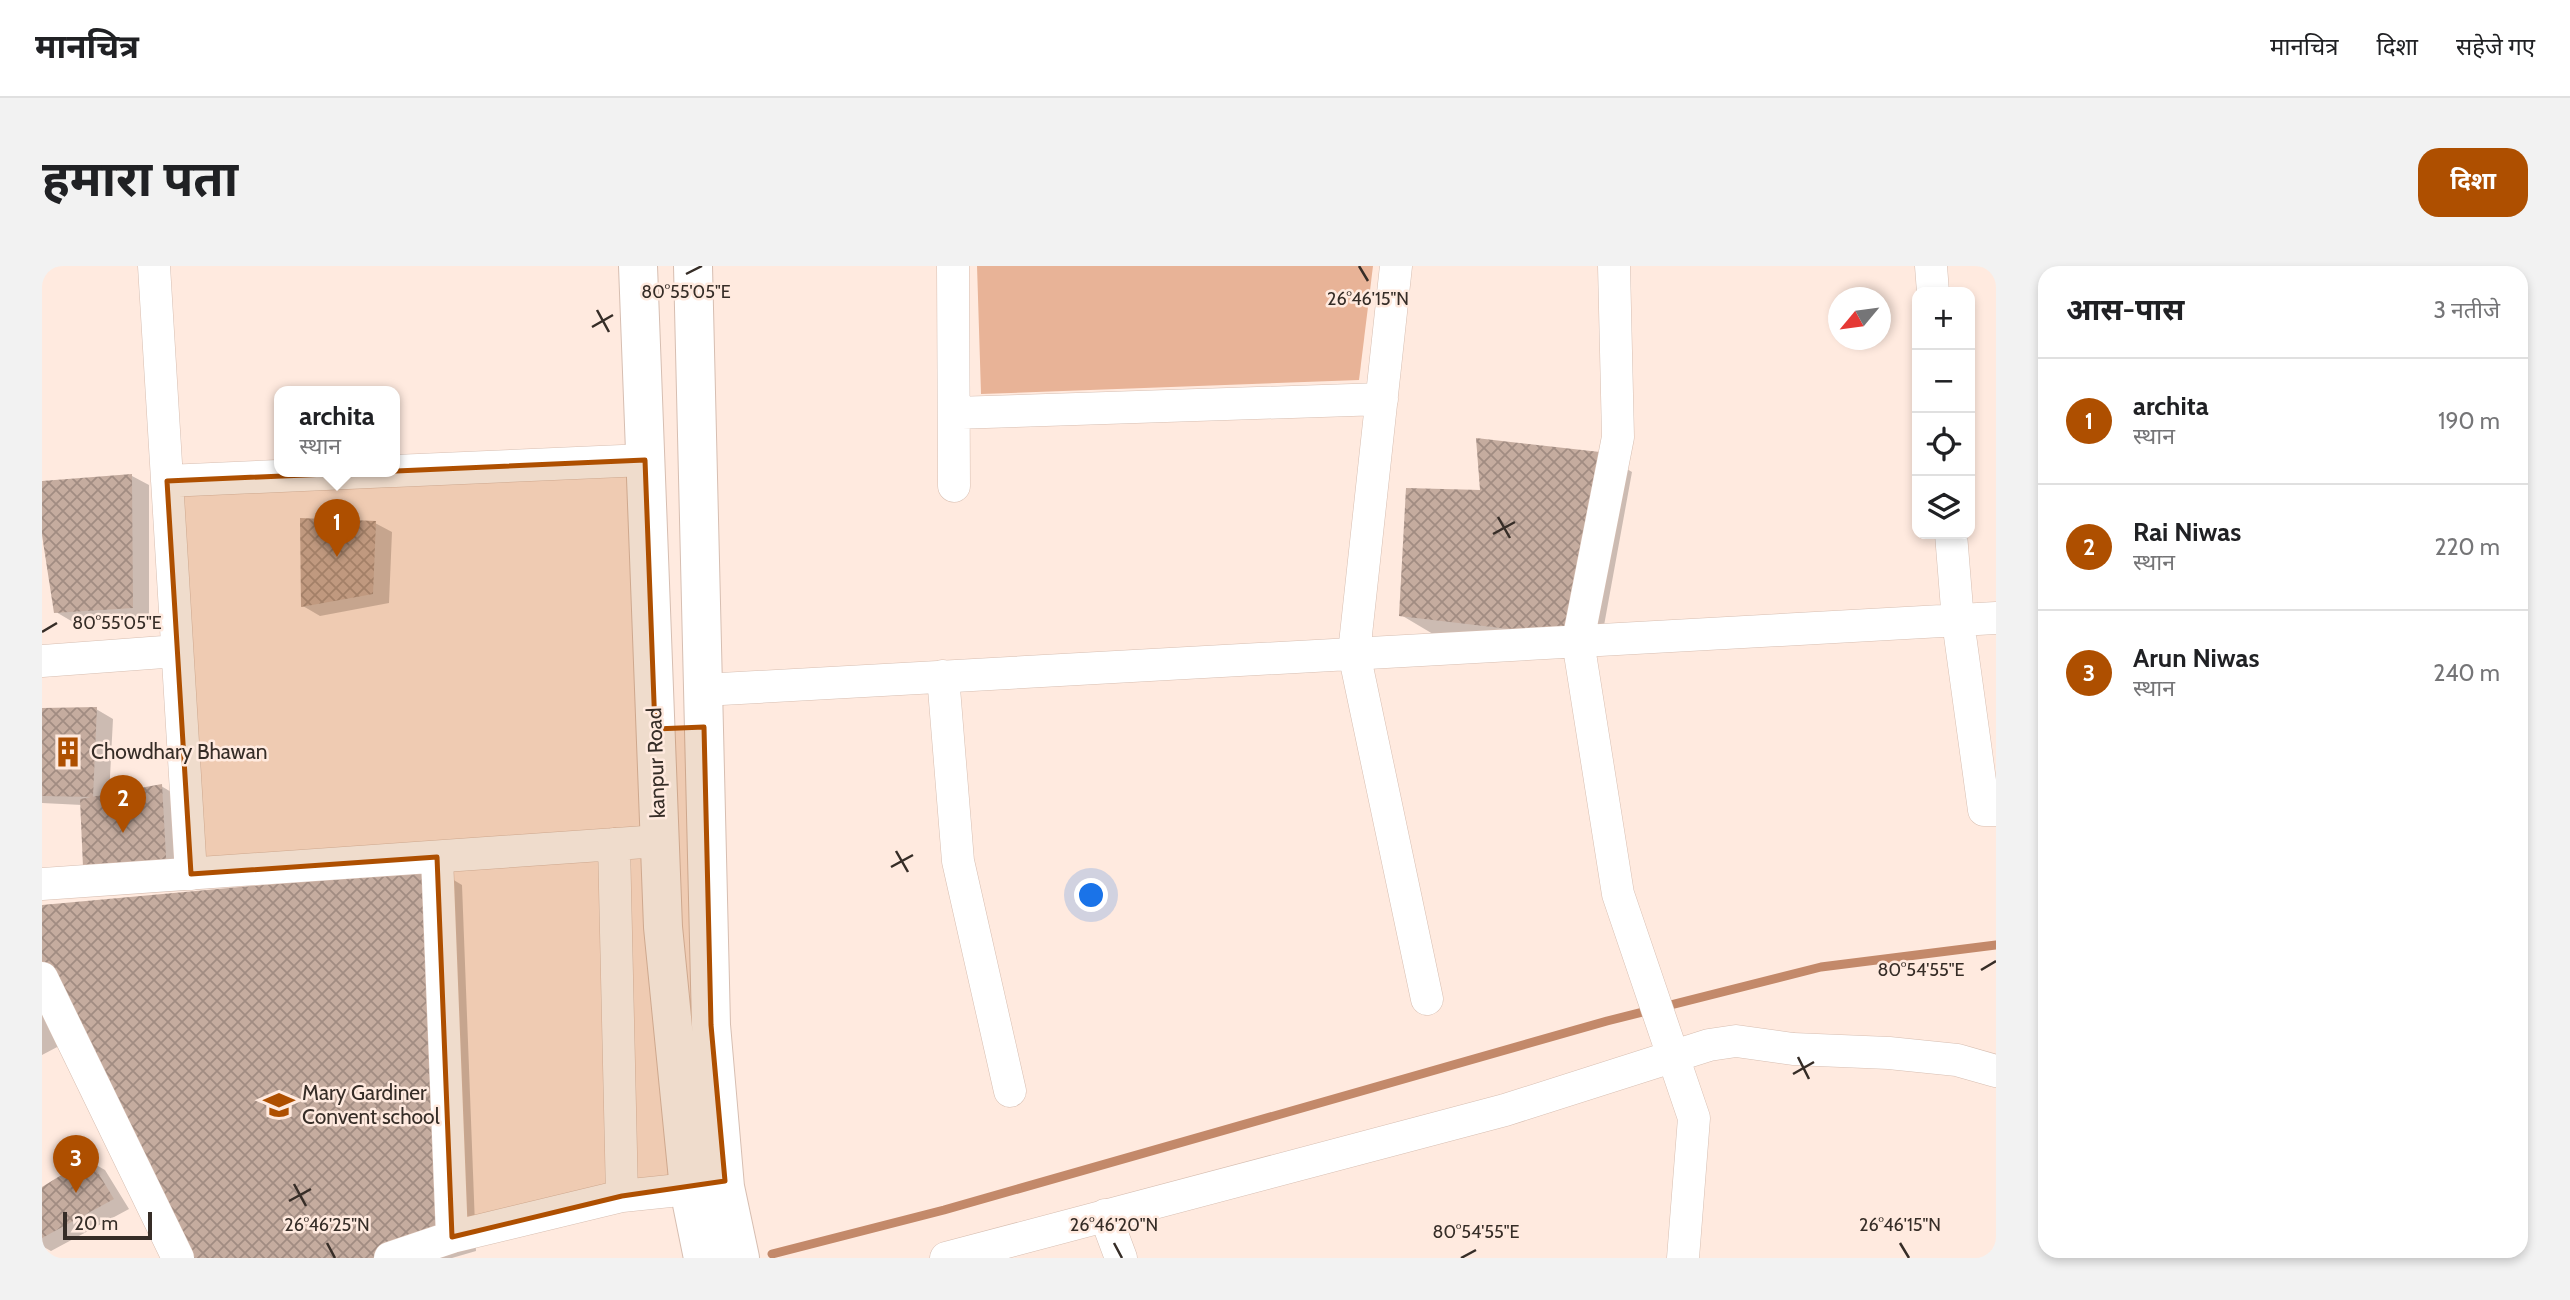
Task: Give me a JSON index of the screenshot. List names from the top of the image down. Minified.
{"streets":{"street":["kanpur Road"]},"places":{"building":["Chowdhary Bhawan"],"school or university":["Mary Gardiner Convent school"]},"scale_bar":"20 m","north":"bottom left","page":{"header":"मानचित्र","nav":["मानचित्र","दिशा","सहेजे गए"],"buttons":"दिशा","title":"हमारा पता","heading":["आस-पास","3 नतीजे"],"map_buttons":["+","−"],"list":[{"mark":"1","name":"archita","note":"स्थान","value":"190 m"},{"mark":"2","name":"Rai Niwas","note":"स्थान","value":"220 m"},{"mark":"3","name":"Arun Niwas","note":"स्थान","value":"240 m"}],"popup":["archita","स्थान"],"pins":["1","2","3"],"scale":"20 m"},"coordinates":["80°55'05\"E","26°46'15\"N","80°54'55\"E","26°46'25\"N","26°46'20\"N"]}
